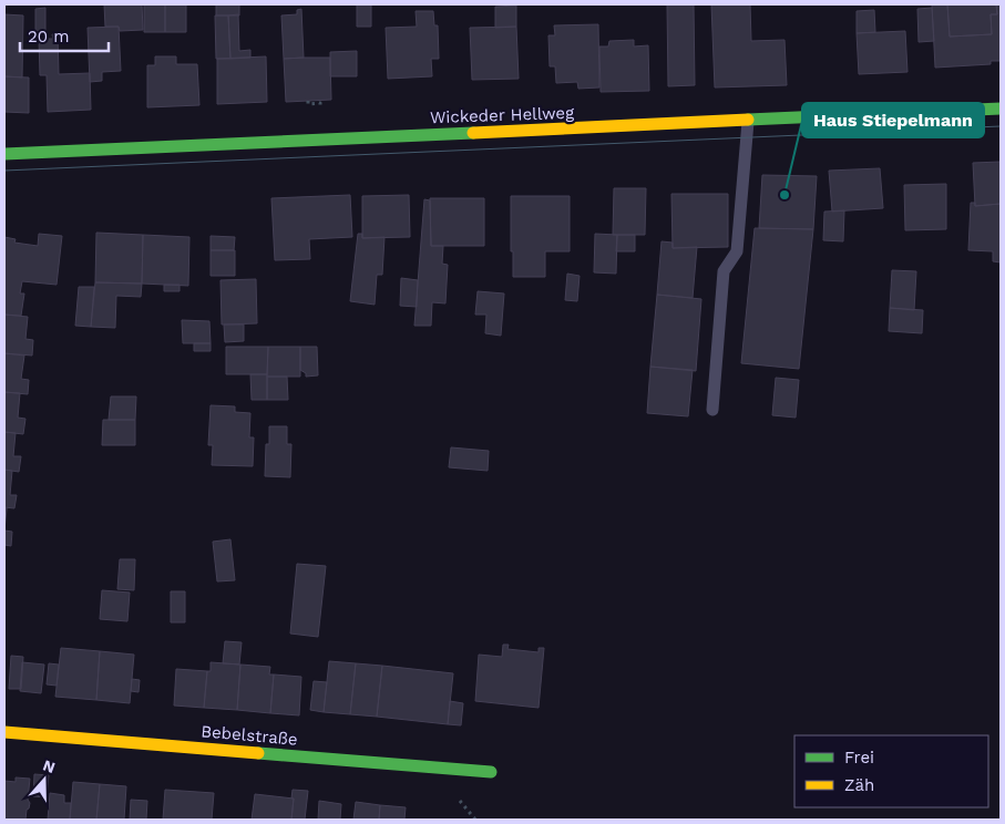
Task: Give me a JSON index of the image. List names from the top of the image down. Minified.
{"streets":{"main road":["Wickeder Hellweg","Bebelstraße"]},"places":["Haus Stiepelmann"],"legend":["Frei","Zäh"],"scale_bar":"20 m","north":"top"}
